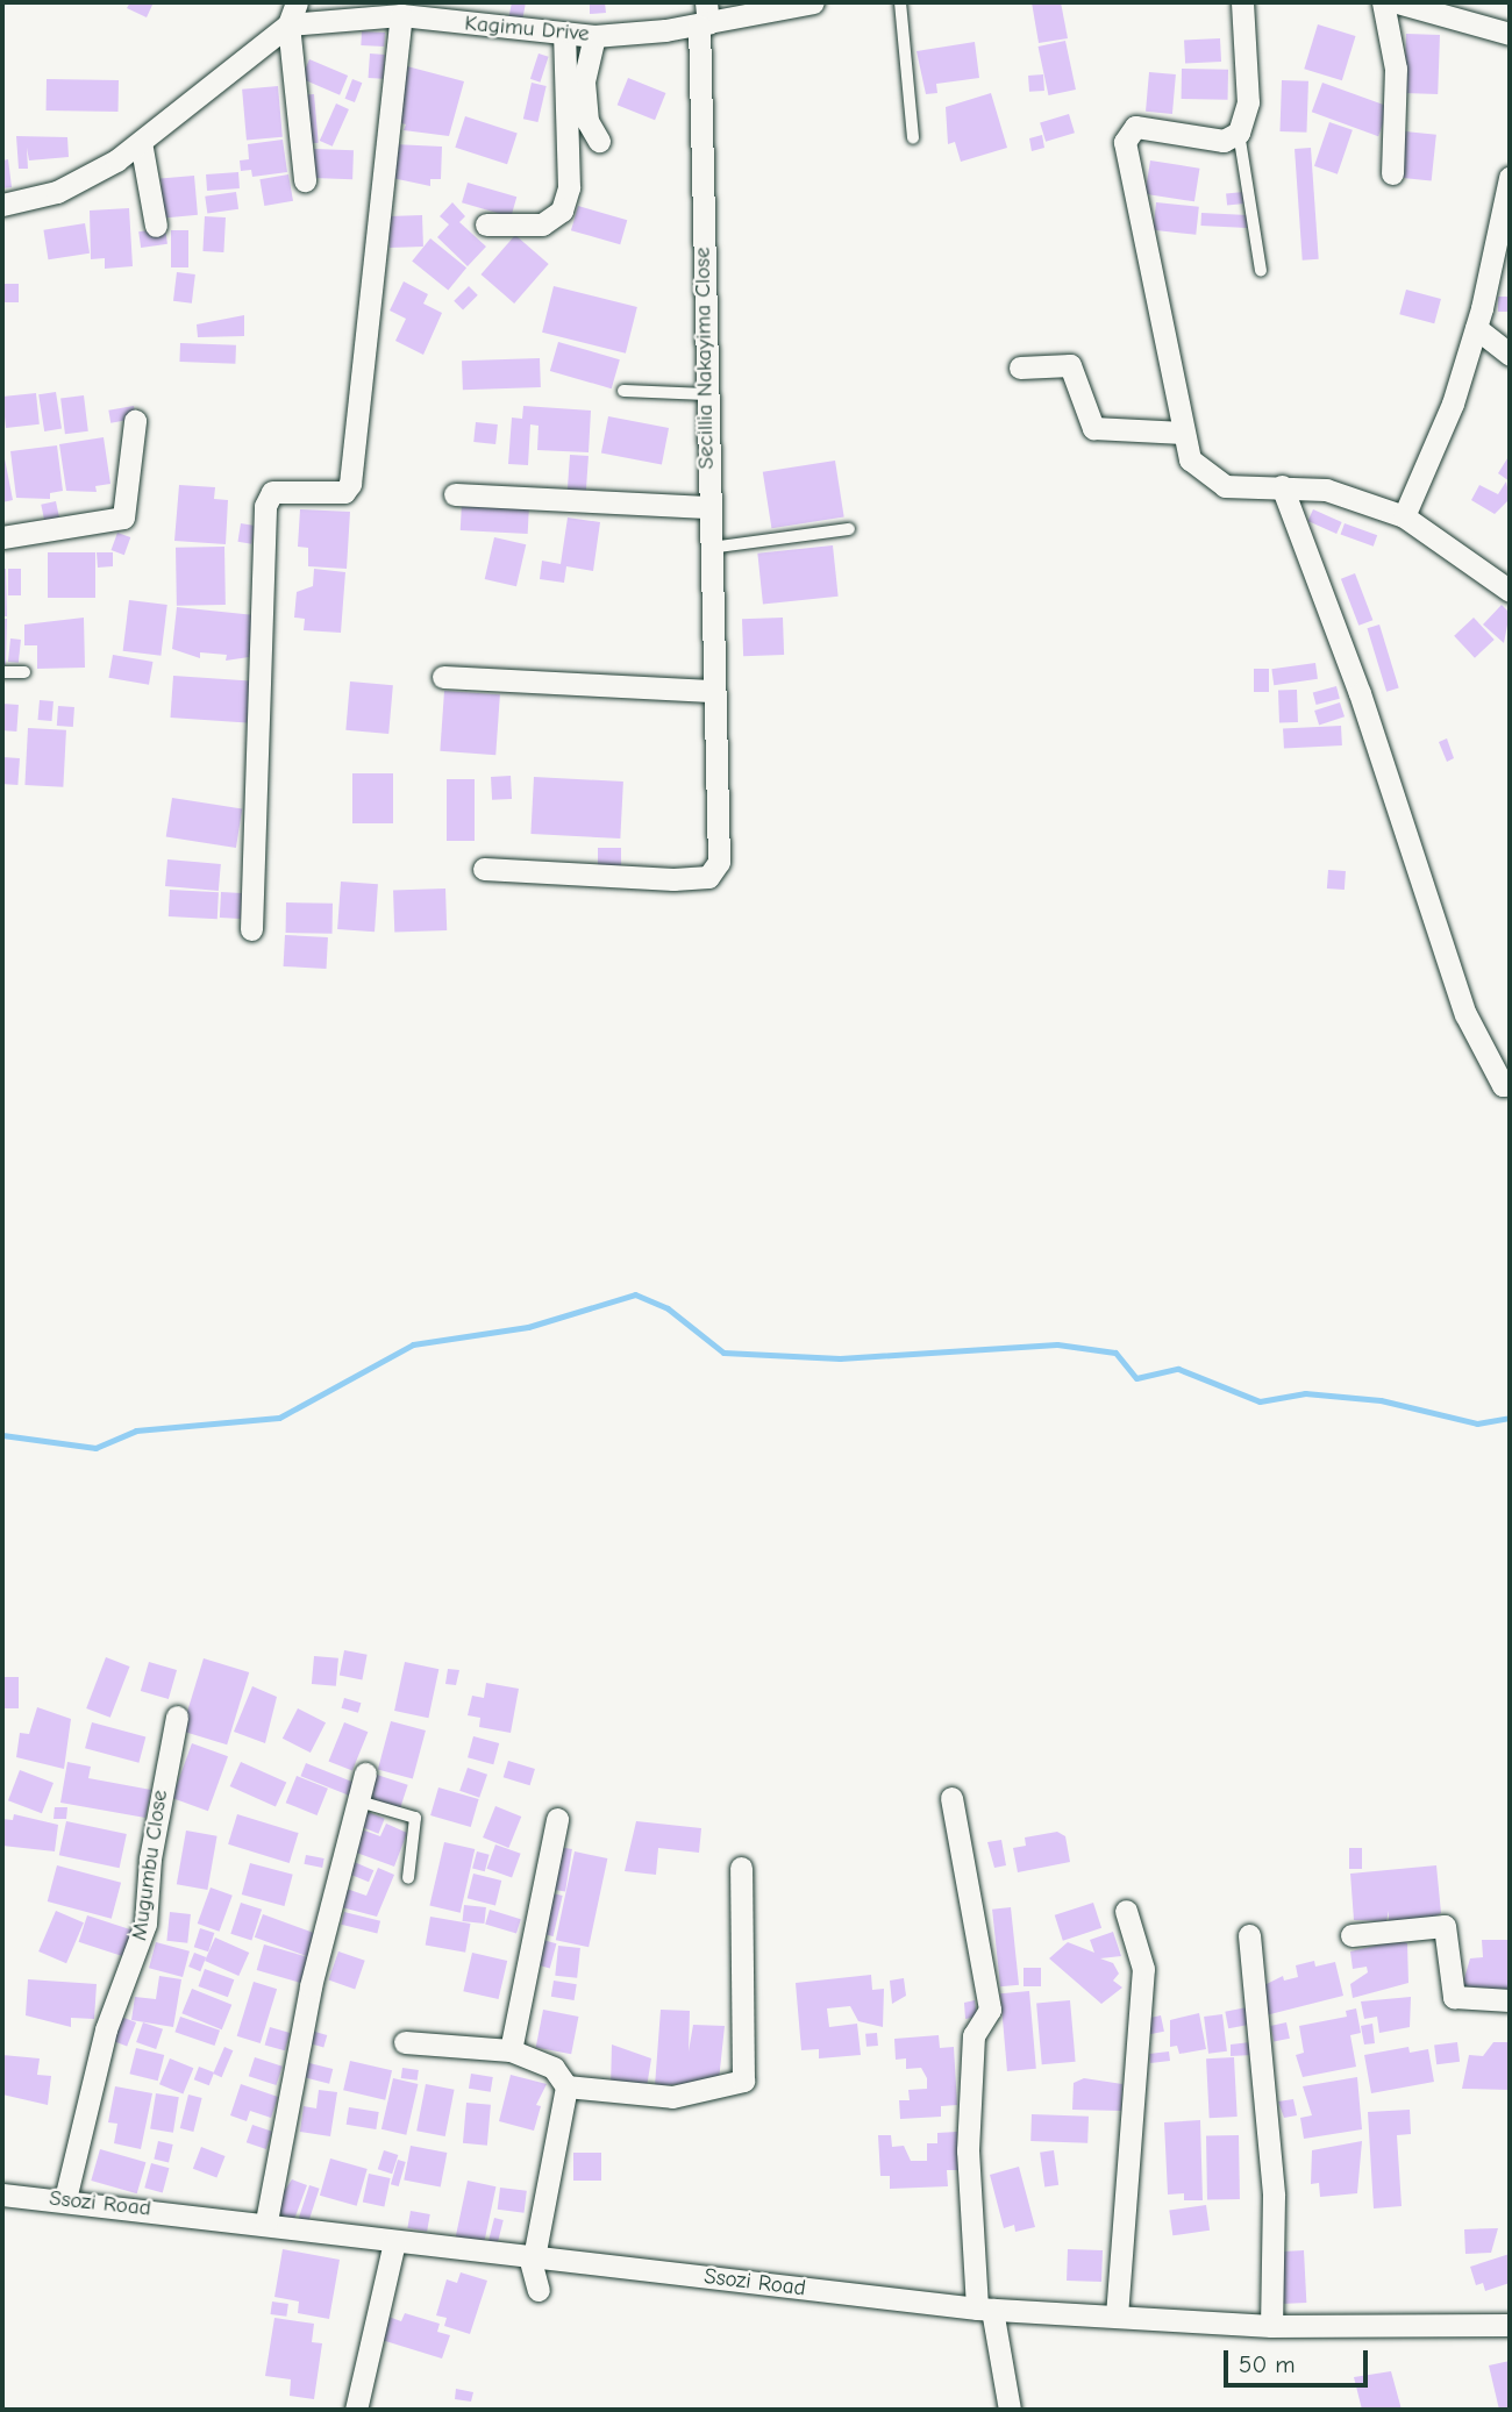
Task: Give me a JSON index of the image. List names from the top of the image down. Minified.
{"streets":{"street":["Kagimu Drive","Secillia Nakayima Close","Mugumbu Close","Ssozi Road"]},"crossings":[["Kagimu Drive","Secillia Nakayima Close"],["Mugumbu Close","Ssozi Road"]],"scale_bar":"50 m"}
